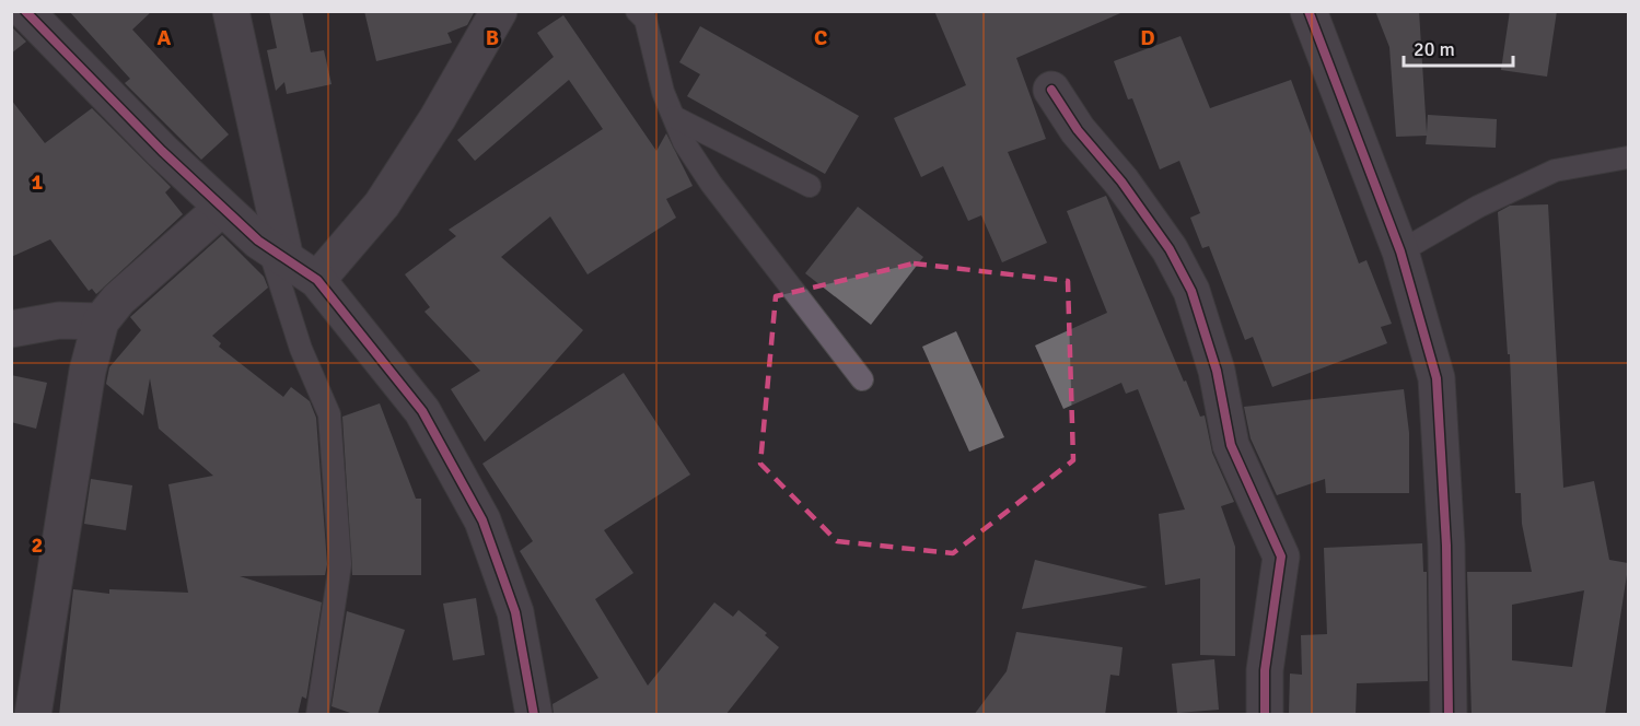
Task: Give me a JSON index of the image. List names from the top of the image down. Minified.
{"scale_bar":"20 m","grid":{"columns":["A","B","C","D"],"rows":["1","2"]}}
